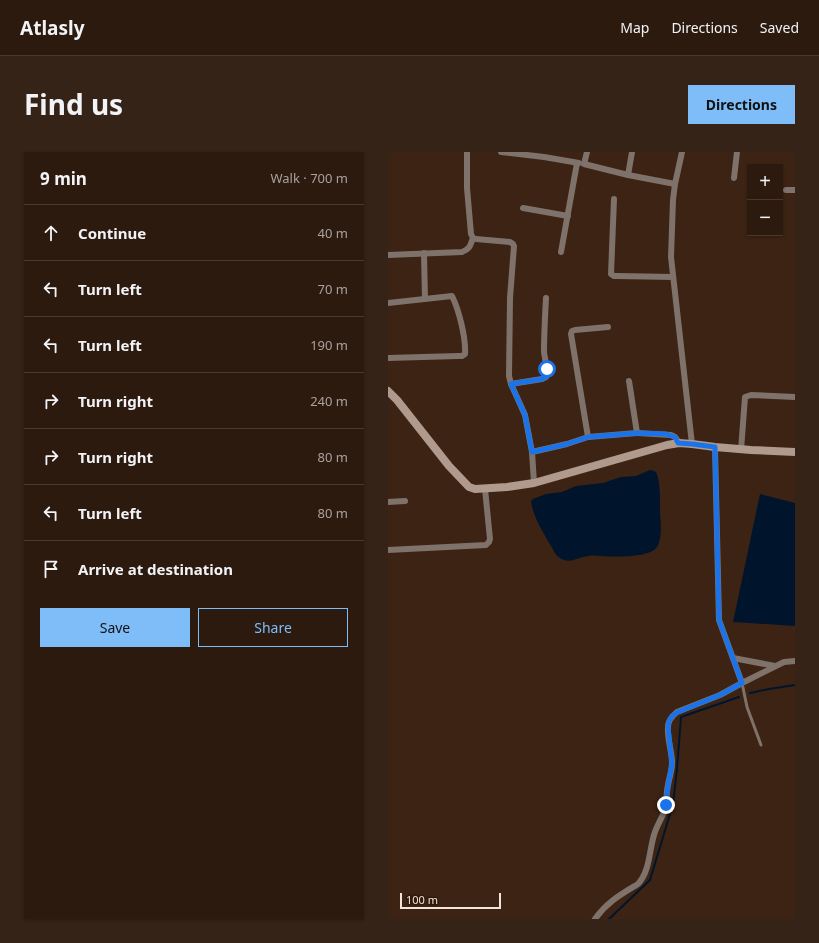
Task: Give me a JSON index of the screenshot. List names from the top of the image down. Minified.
{"scale_bar":"100 m","page":{"header":"Atlasly","nav":["Map","Directions","Saved"],"title":"Find us","buttons":["Directions",["Save","Share"]],"heading":["9 min","Walk · 700 m"],"map_buttons":["+","−"],"list":[["Continue","40 m"],["Turn left","70 m"],["Turn left","190 m"],["Turn right","240 m"],["Turn right","80 m"],["Turn left","80 m"],"Arrive at destination"],"scale":"100 m"}}
